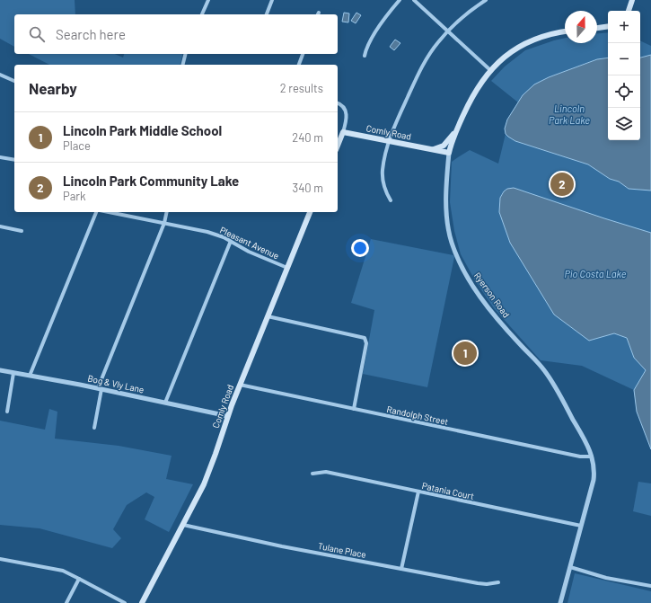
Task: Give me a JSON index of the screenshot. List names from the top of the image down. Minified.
{"streets":{"main road":["Comly Road","Ryerson Road"],"street":["Pleasant Avenue","Bog & Vly Lane","Randolph Street","Patania Court","Tulane Place"]},"crossings":[["Comly Road","Pleasant Avenue"],["Comly Road","Ryerson Road"],["Comly Road","Bog & Vly Lane"],["Comly Road","Randolph Street"],["Comly Road","Tulane Place"],["Ryerson Road","Randolph Street"],["Ryerson Road","Patania Court"]],"water":["Lincoln Park Lake","Pio Costa Lake"],"north":"top","page":{"map_buttons":["+","−"],"search":"Search here","heading":["Nearby","2 results"],"list":[{"mark":"1","name":"Lincoln Park Middle School","note":"Place","value":"240 m"},{"mark":"2","name":"Lincoln Park Community Lake","note":"Park","value":"340 m"}],"pins":["2","1"]}}
